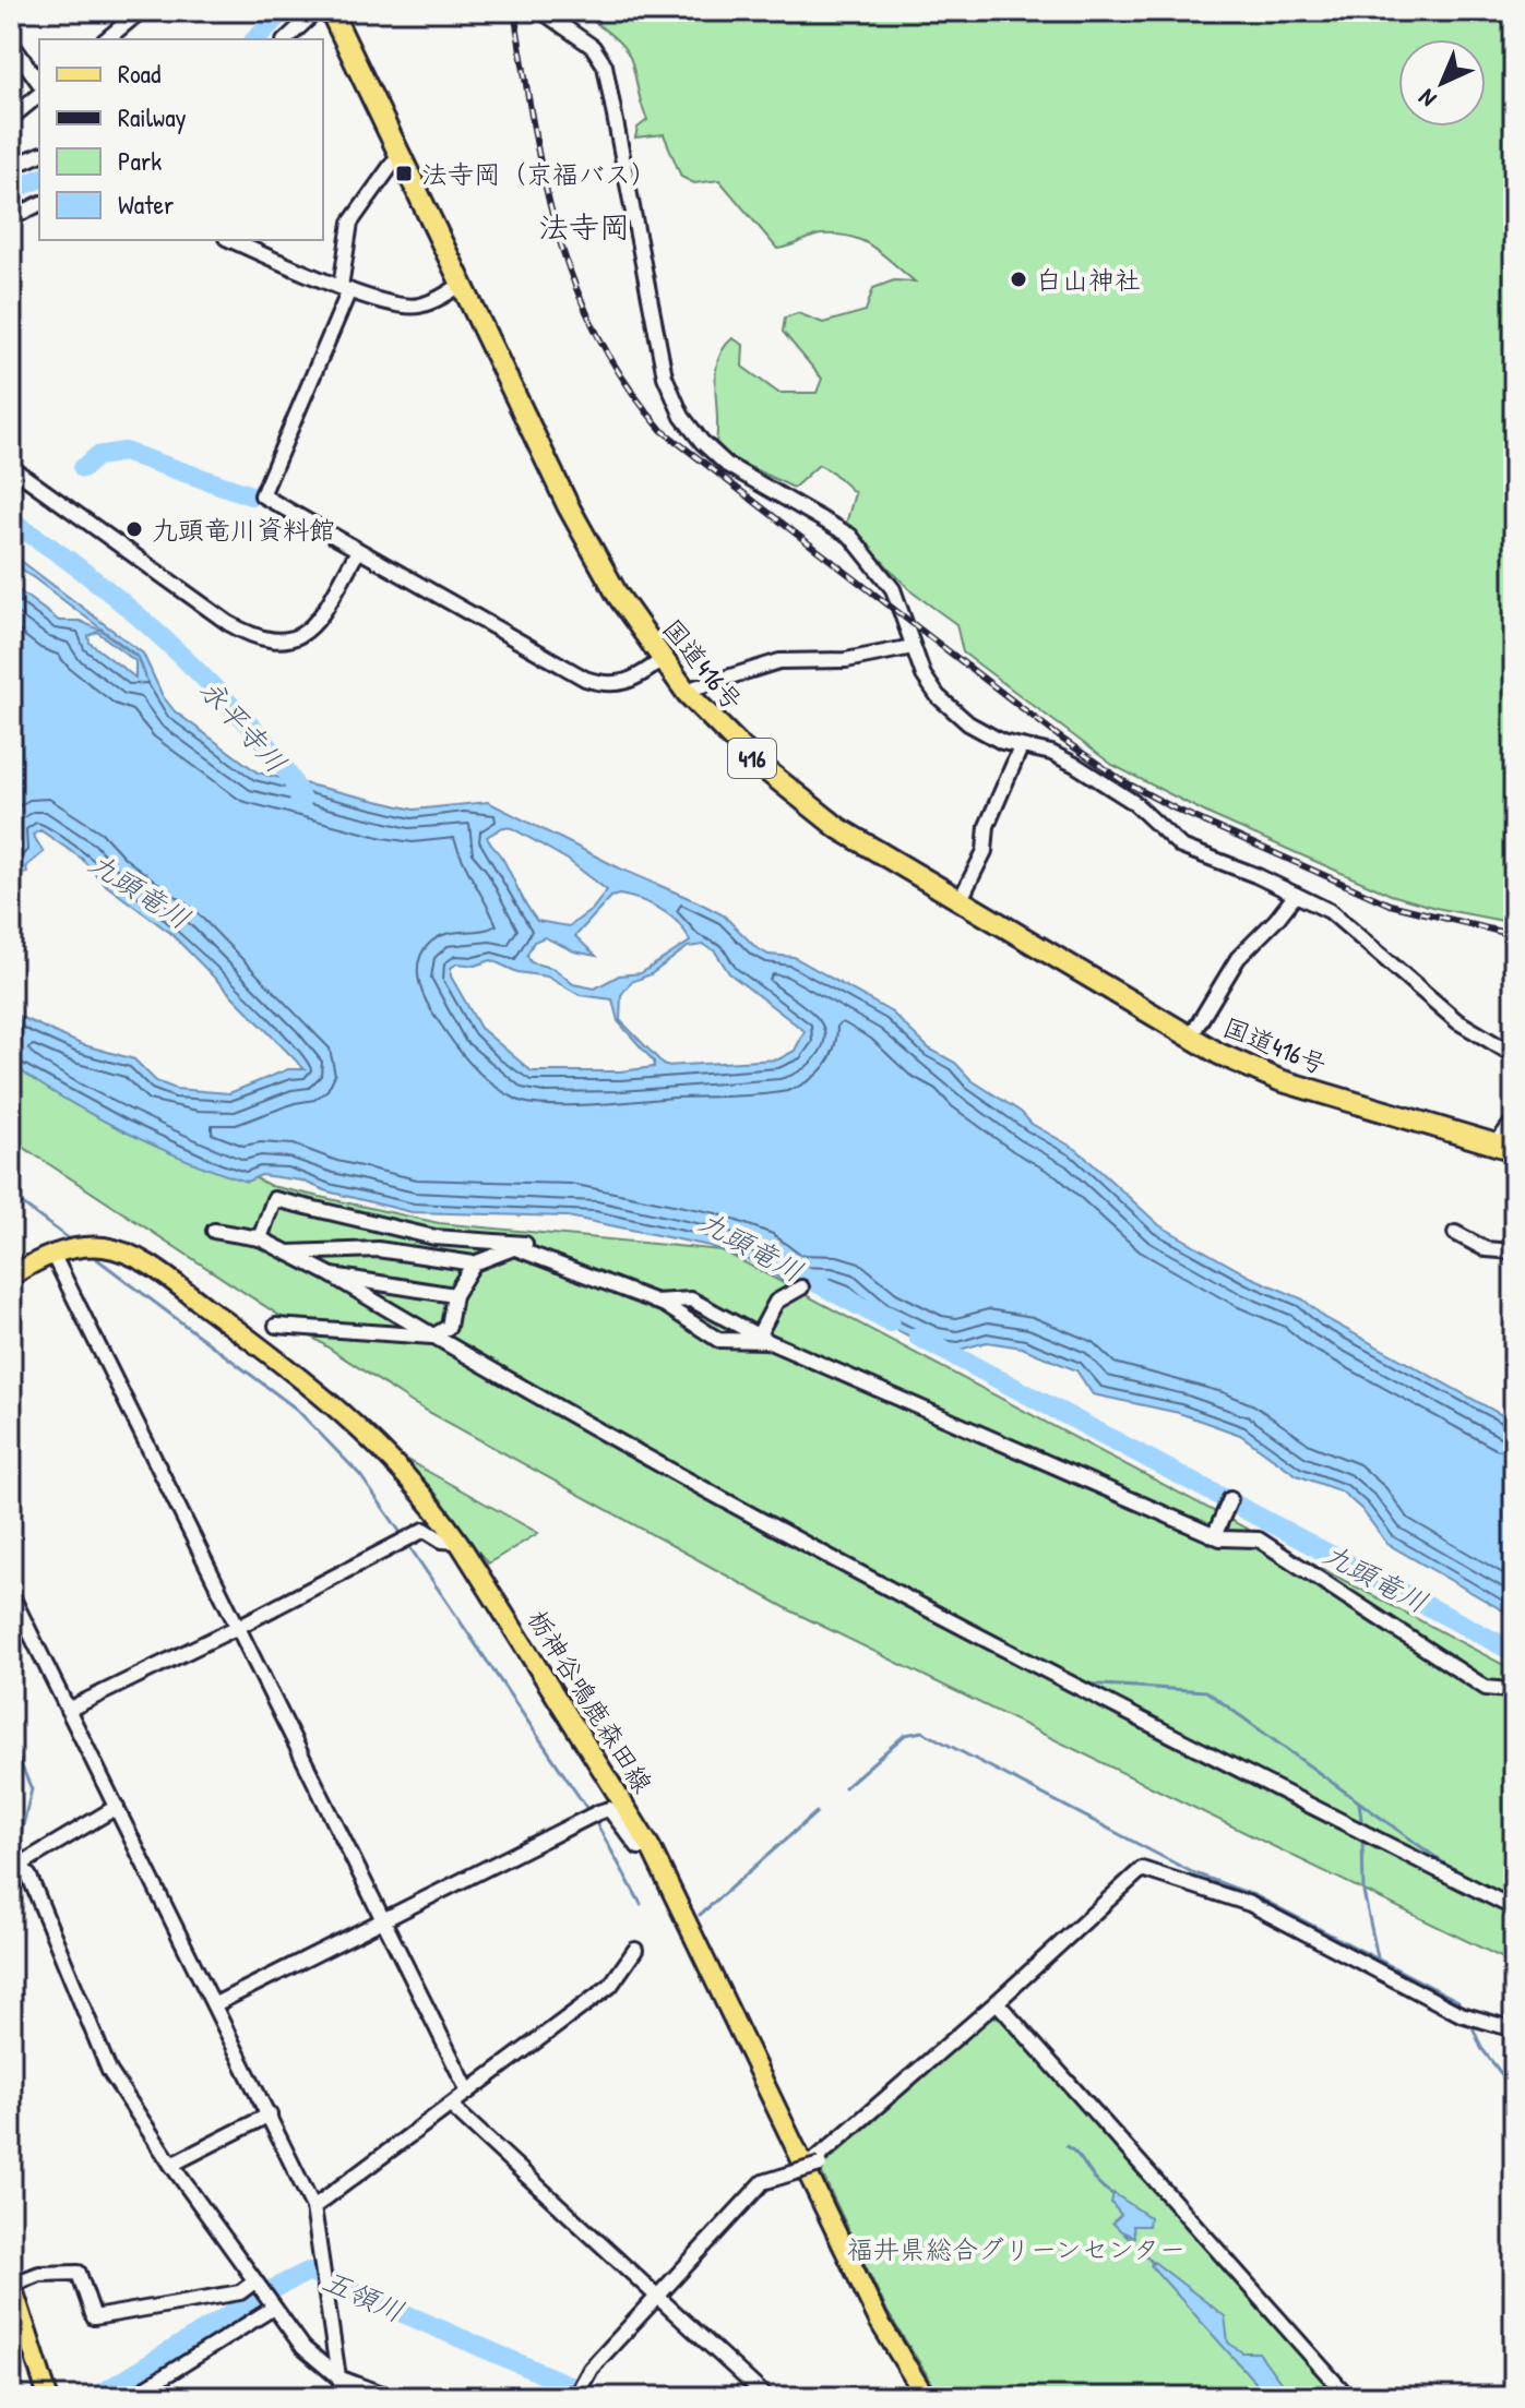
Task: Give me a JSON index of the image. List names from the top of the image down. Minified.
{"streets":{"highway":["国道416号","416"],"main road":["栃神谷鳴鹿森田線"]},"districts":["法寺岡"],"water":["永平寺川","九頭竜川","五領川"],"parks":["福井県総合グリーンセンター"],"places":{"transit":["法寺岡（京福バス）"],"other":["白山神社","九頭竜川資料館"]},"legend":["Road","Railway","Park","Water"],"north":"bottom left"}
